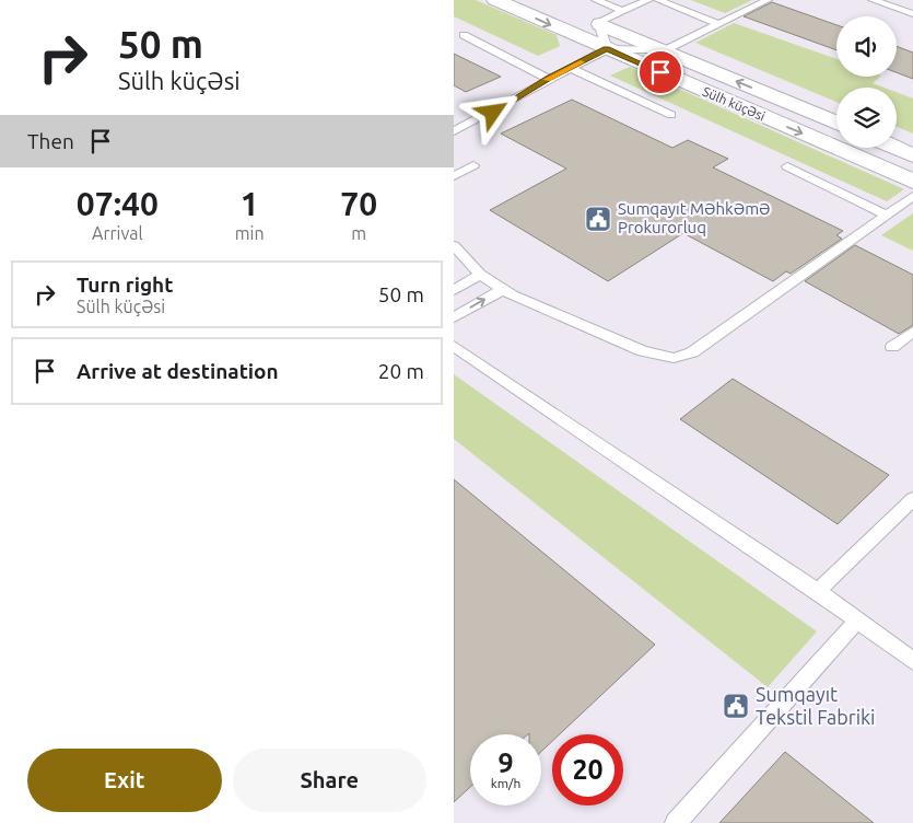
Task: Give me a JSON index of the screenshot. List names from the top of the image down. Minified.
{"streets":{"highway":["Sülh küçəsi"]},"places":{"public building":["Sumqayıt Məhkəmə Prokurorluq","Sumqayıt Tekstil Fabriki"]},"page":{"turn":["50 m","Sülh küçəsi"],"then":"Then","eta":["07:40","Arrival","1","min","70","m"],"list":[{"name":"Turn right","note":"Sülh küçəsi","value":"50 m"},{"name":"Arrive at destination","value":"20 m"}],"speed":"9 km/h","limit":"20","buttons":["Exit","Share"]}}
